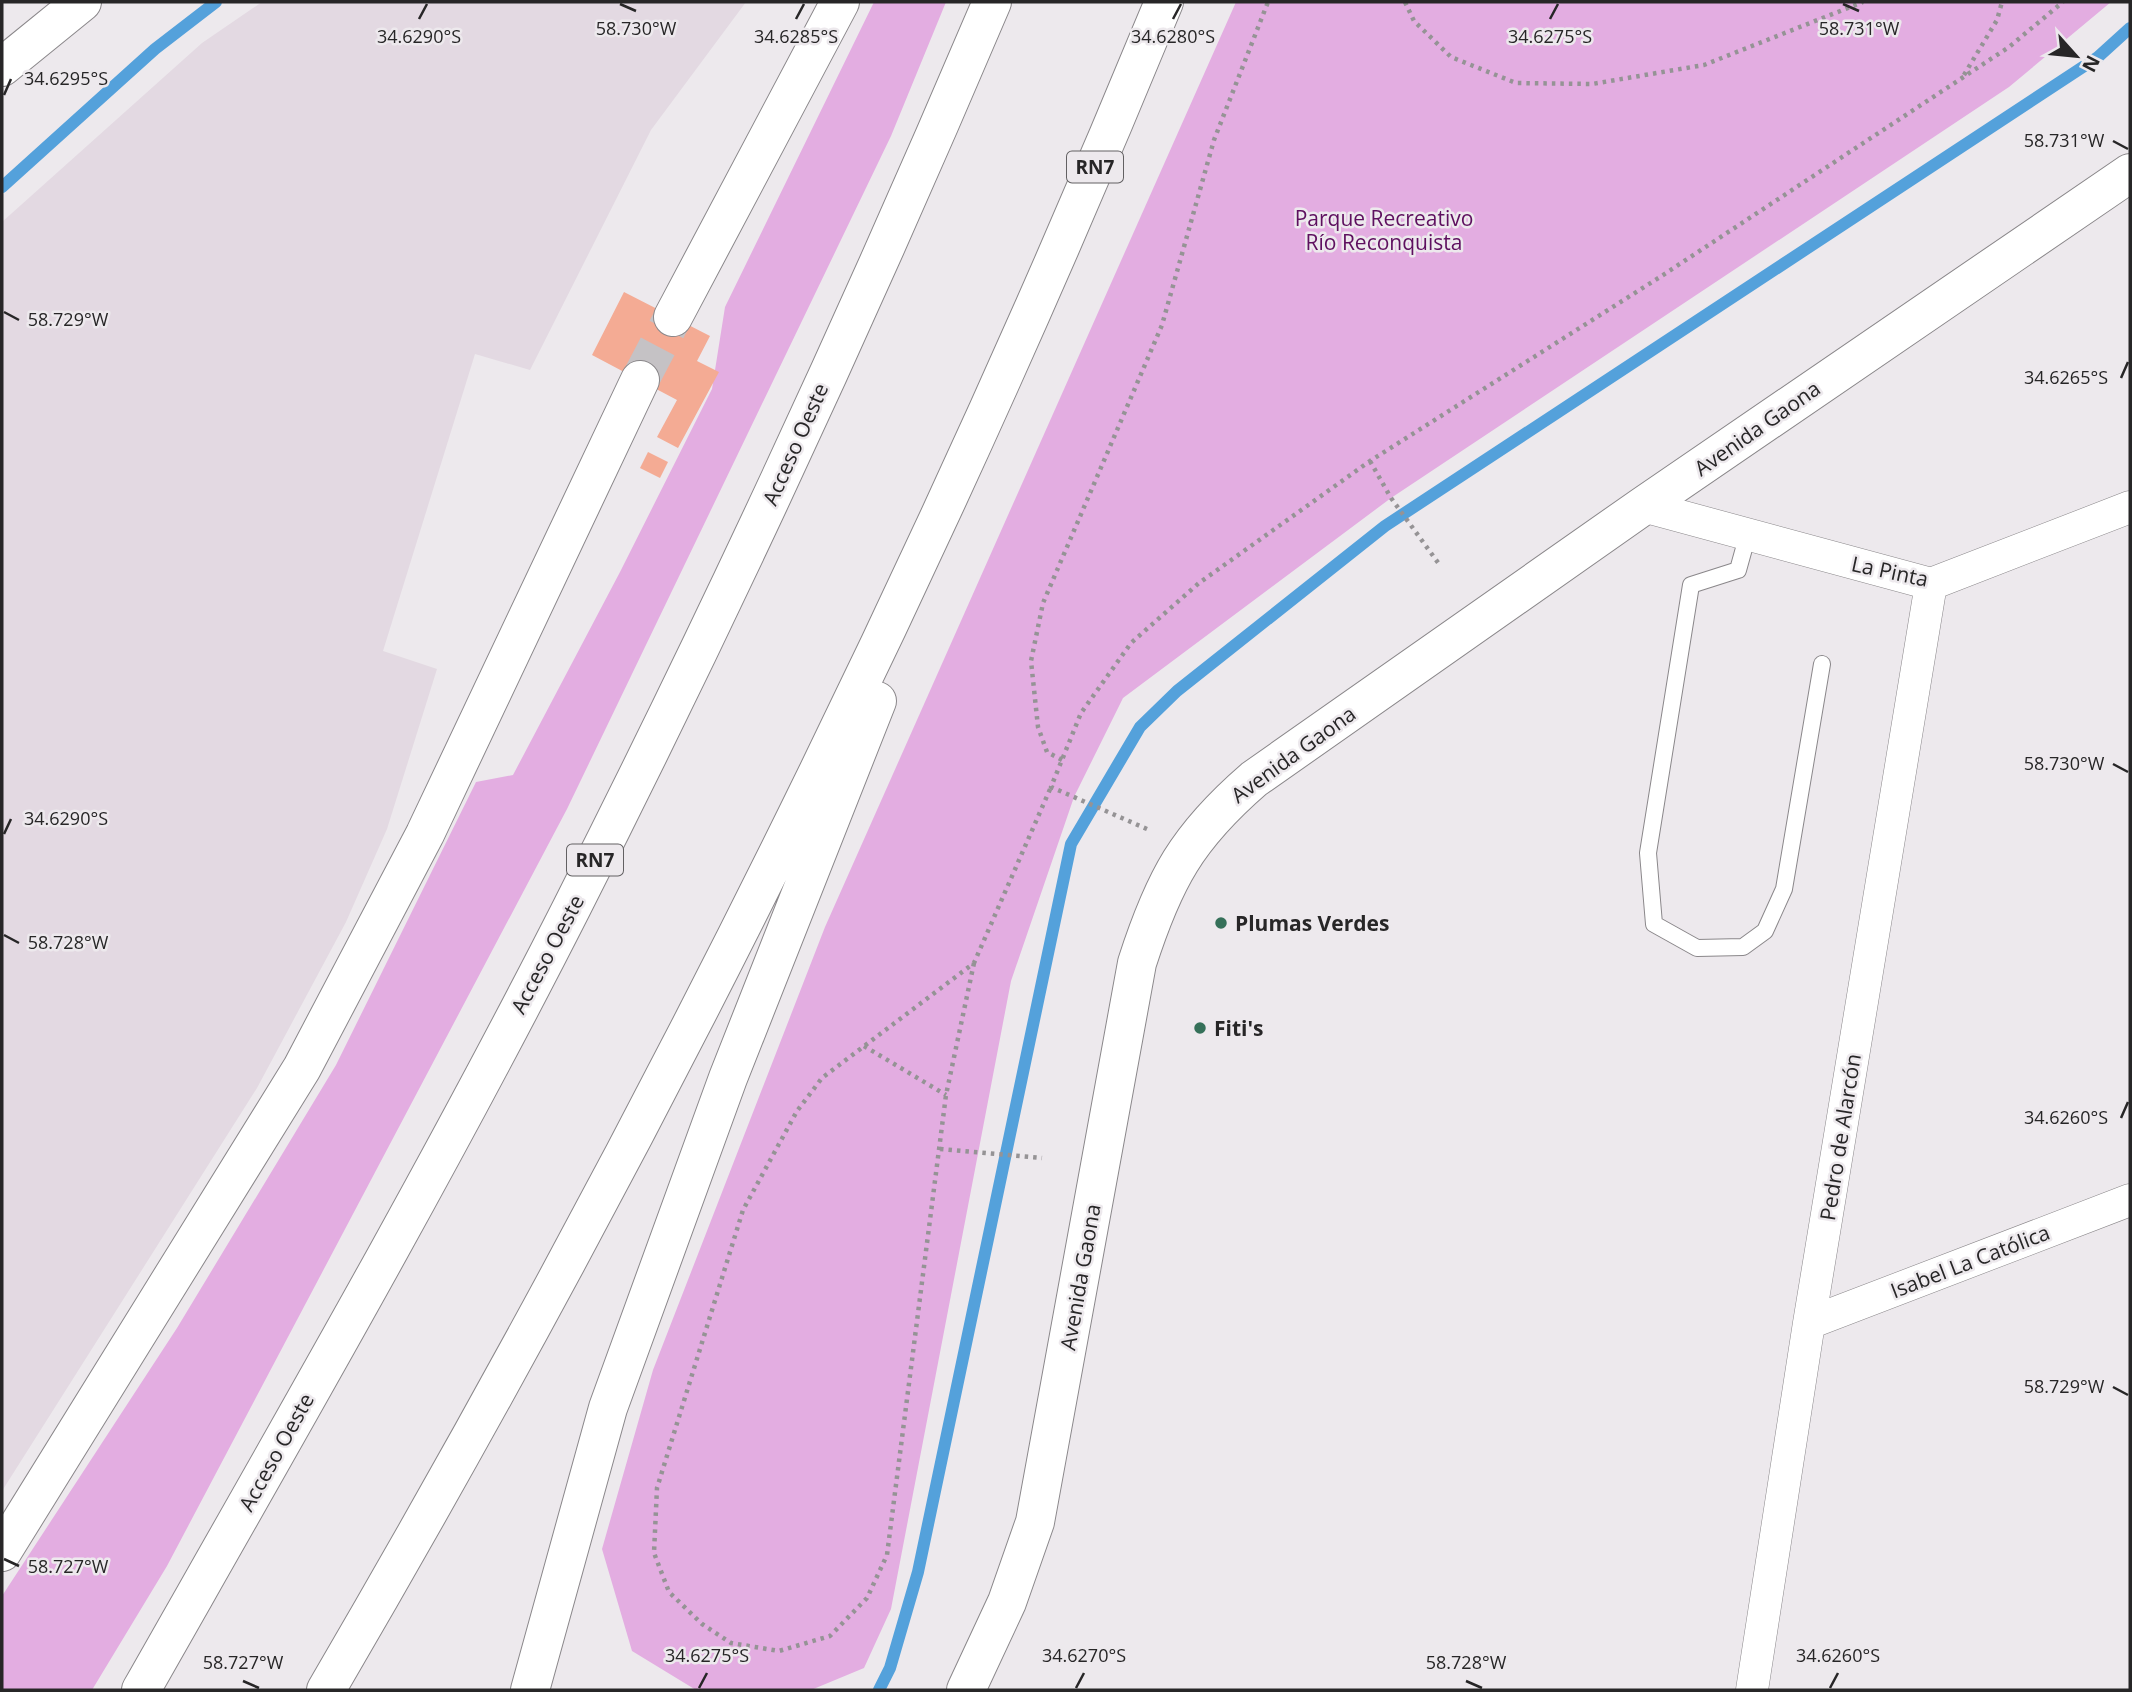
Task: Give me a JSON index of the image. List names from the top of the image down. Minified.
{"streets":{"main road":["RN7","Avenida Gaona","Acceso Oeste"],"street":["La Pinta","Pedro de Alarcón","Isabel La Católica"]},"crossings":[["Avenida Gaona","La Pinta"],["La Pinta","Pedro de Alarcón"],["Pedro de Alarcón","Isabel La Católica"]],"parks":["Parque Recreativo Río Reconquista"],"places":["Plumas Verdes","Fiti's"],"north":"bottom right","coordinates":["58.730°W","58.731°W","34.6290°S","34.6285°S","34.6280°S","34.6275°S","34.6295°S","58.729°W","34.6265°S","58.728°W","34.6260°S","58.727°W","34.6270°S"]}
